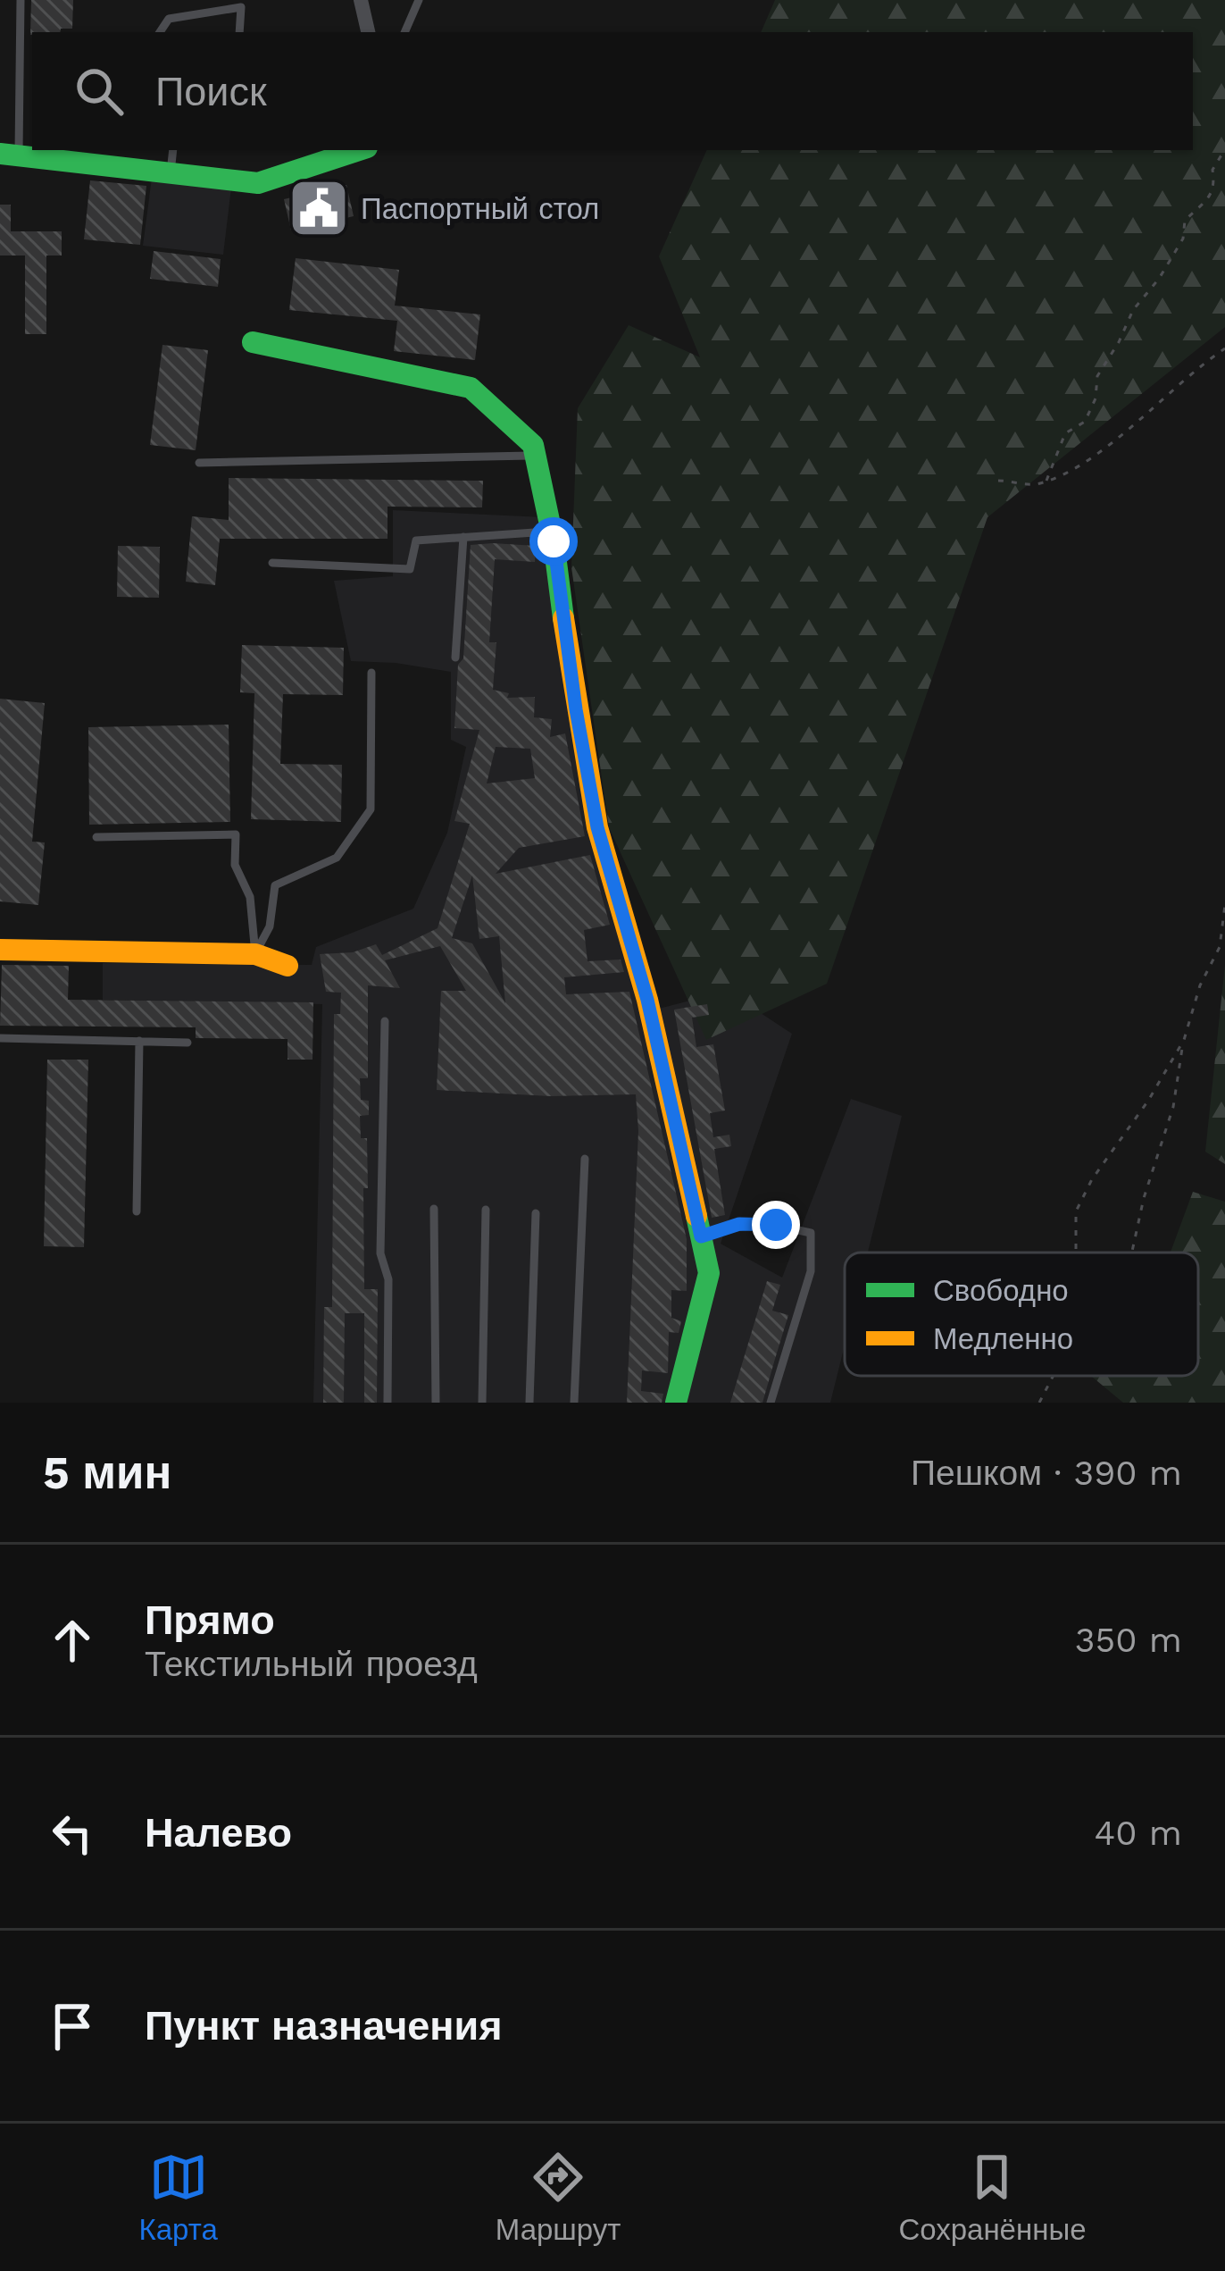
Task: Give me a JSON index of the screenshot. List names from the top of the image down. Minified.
{"places":{"public building":["Паспортный стол"]},"legend":["Свободно","Медленно"],"page":{"search":"Поиск","heading":["5 мин","Пешком · 390 m"],"list":[["Прямо","Текстильный проезд","350 m"],["Налево","40 m"],"Пункт назначения"],"nav":["Карта","Маршрут","Сохранённые"]}}
